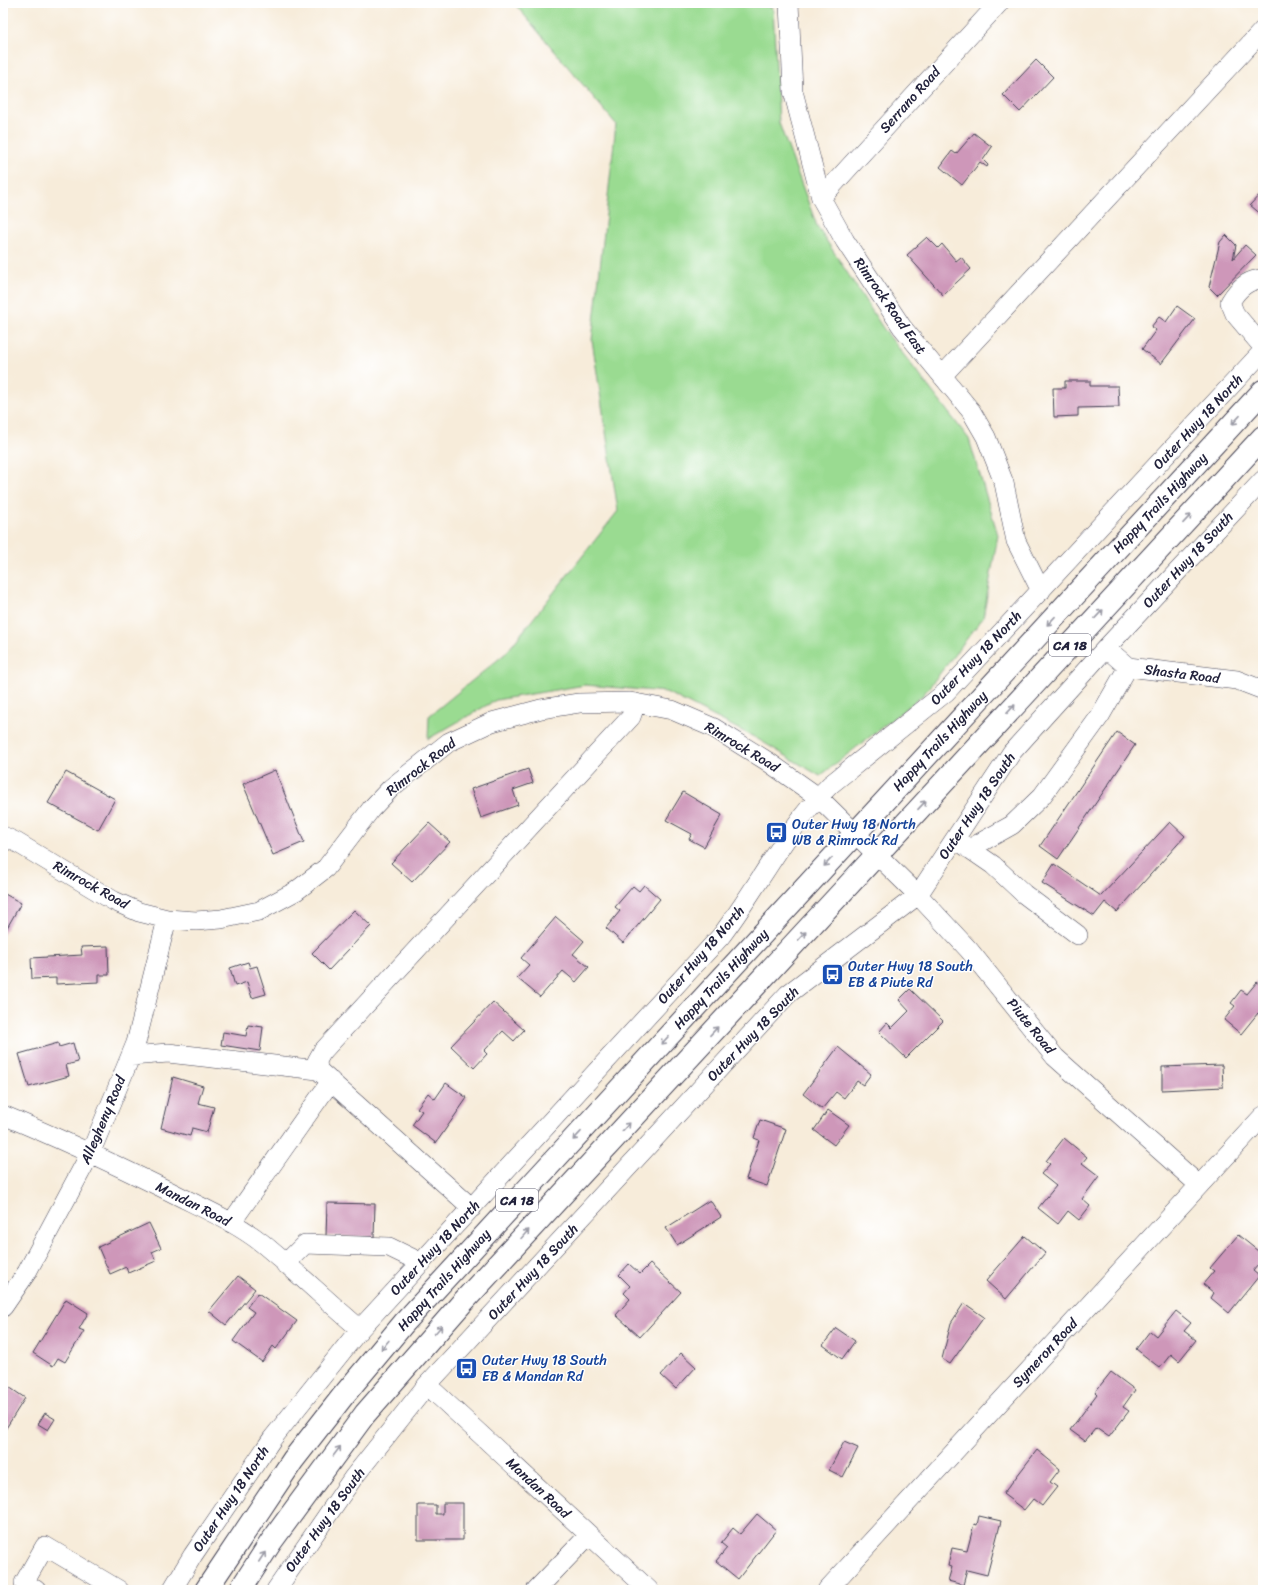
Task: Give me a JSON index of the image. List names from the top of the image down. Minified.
{"streets":{"main road":["Happy Trails Highway","CA 18"],"street":["Serrano Road","Rimrock Road East","Outer Hwy 18 North","Outer Hwy 18 South","Shasta Road","Rimrock Road","Piute Road","Allegheny Road","Mandan Road","Symeron Road"]},"crossings":[["Serrano Road","Rimrock Road East"],["Rimrock Road East","Outer Hwy 18 North"],["Outer Hwy 18 North","Rimrock Road"],["Outer Hwy 18 North","Mandan Road"],["Happy Trails Highway","Rimrock Road"],["Happy Trails Highway","Piute Road"],["Outer Hwy 18 South","Shasta Road"],["Outer Hwy 18 South","Piute Road"],["Outer Hwy 18 South","Mandan Road"],["Rimrock Road","Piute Road"],["Rimrock Road","Allegheny Road"],["Piute Road","Symeron Road"],["Allegheny Road","Mandan Road"]],"places":{"bus stop":["Outer Hwy 18 North WB & Rimrock Rd","Outer Hwy 18 South EB & Piute Rd","Outer Hwy 18 South EB & Mandan Rd"]}}
